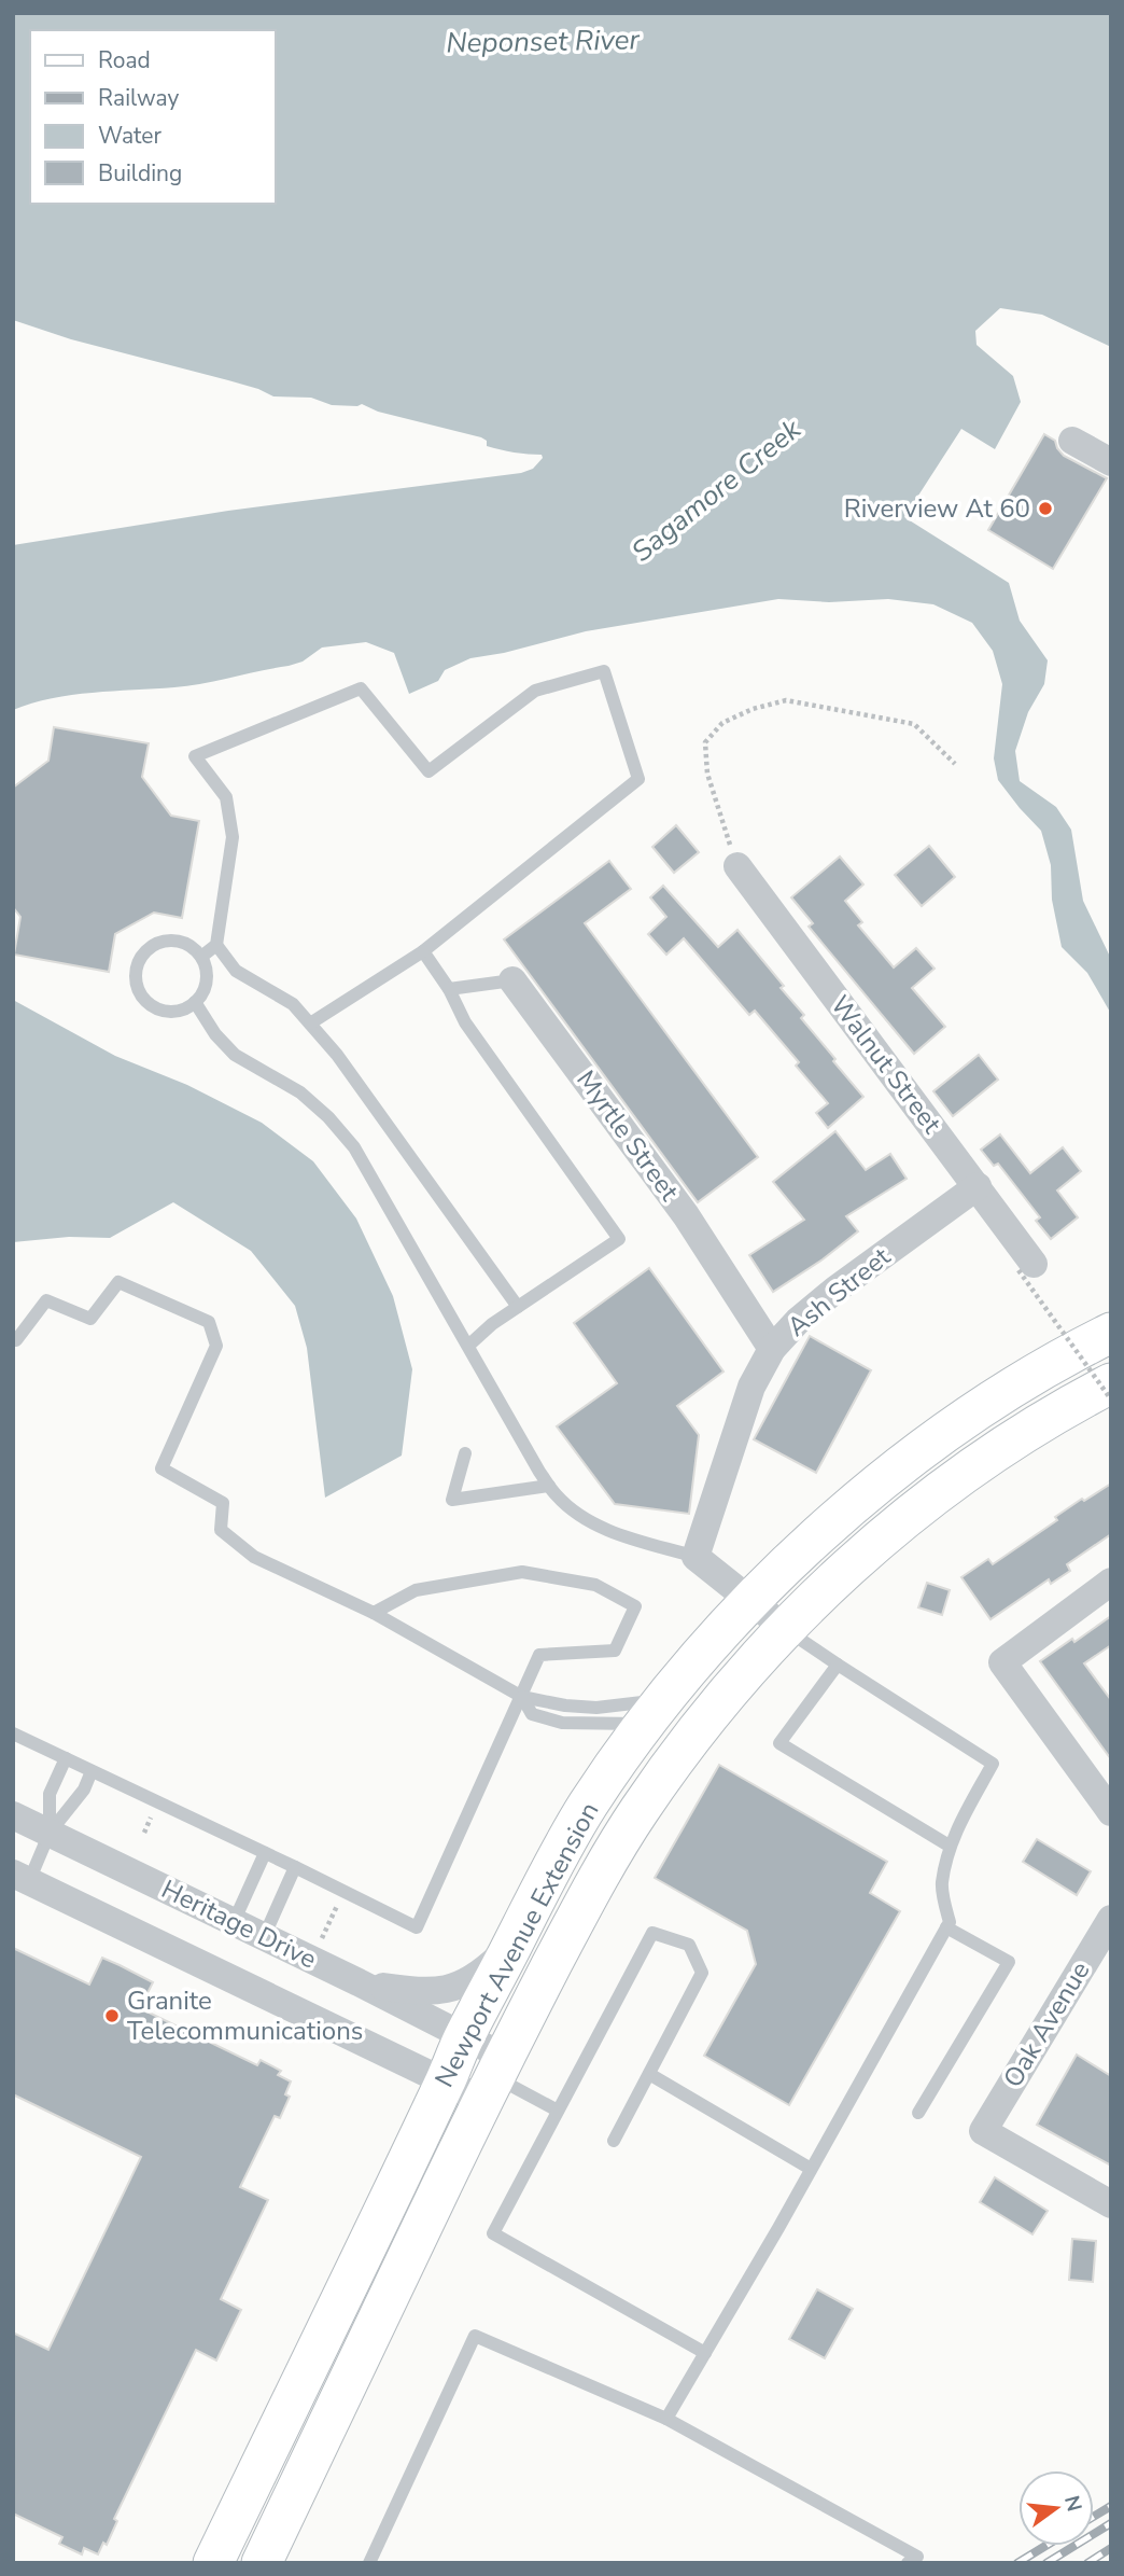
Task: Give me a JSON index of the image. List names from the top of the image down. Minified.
{"streets":{"main road":["Newport Avenue Extension"],"street":["Walnut Street","Myrtle Street","Ash Street","Heritage Drive","Oak Avenue"]},"crossings":[["Walnut Street","Ash Street"],["Myrtle Street","Ash Street"],["Heritage Drive","Newport Avenue Extension"]],"water":["Neponset River","Sagamore Creek"],"places":["Riverview At 60","Granite Telecommunications"],"legend":["Road","Railway","Water","Building"],"north":"right"}
